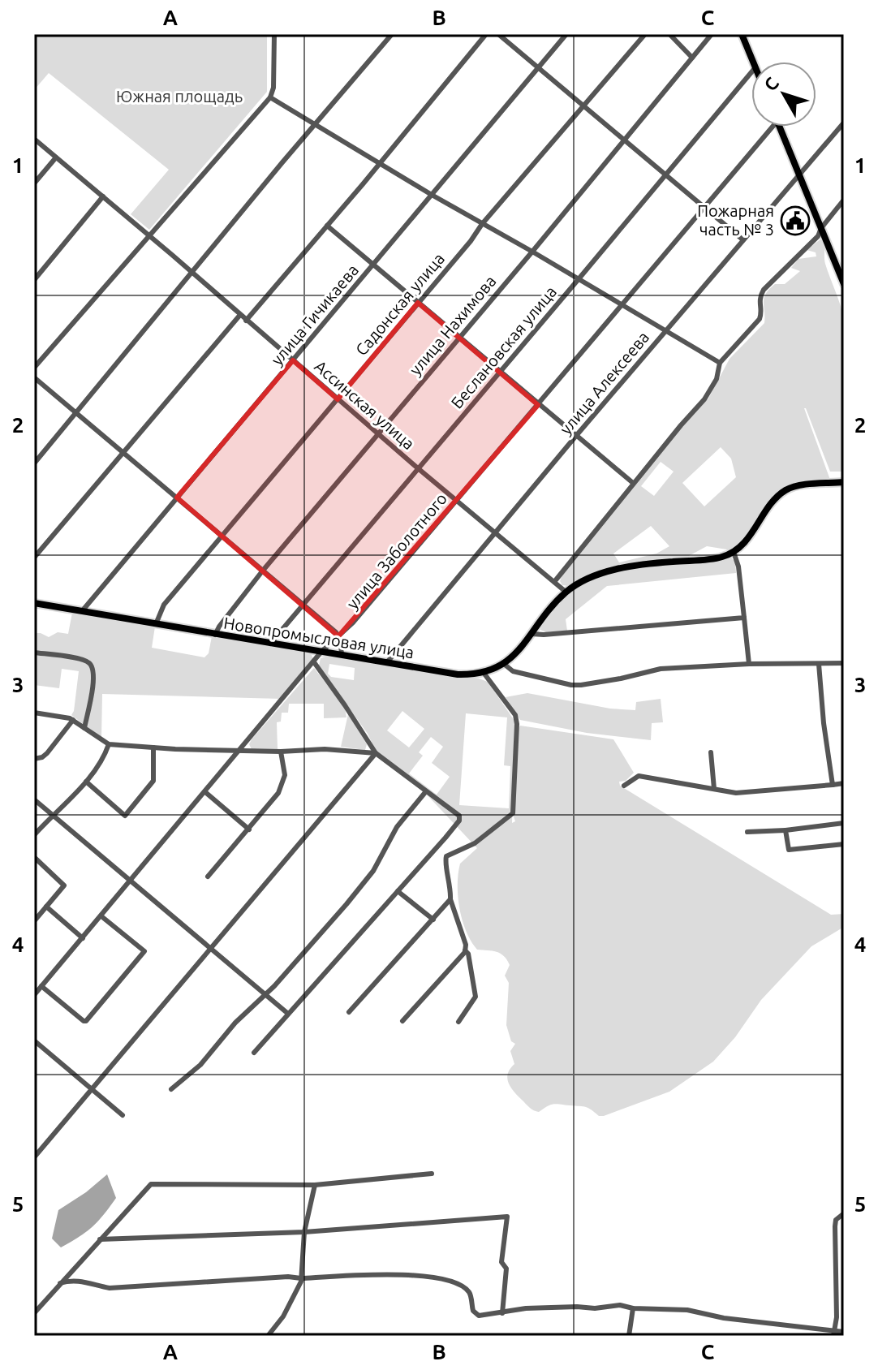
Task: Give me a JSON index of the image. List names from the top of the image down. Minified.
{"streets":{"main road":["Новопромысловая улица"],"street":["Садонская улица","улица Гичикаева","улица Нахимова","Беслановская улица","улица Алексеева","Ассинская улица","улица Заболотного"]},"crossings":[["Садонская улица","Ассинская улица"],["Садонская улица","Новопромысловая улица"],["улица Гичикаева","Ассинская улица"],["улица Гичикаева","Новопромысловая улица"],["улица Нахимова","Ассинская улица"],["улица Нахимова","Новопромысловая улица"],["Беслановская улица","Ассинская улица"],["Беслановская улица","Новопромысловая улица"],["улица Алексеева","Ассинская улица"],["улица Алексеева","Новопромысловая улица"],["Ассинская улица","улица Заболотного"],["Ассинская улица","Новопромысловая улица"],["улица Заболотного","Новопромысловая улица"]],"parks":["Южная площадь"],"places":{"public building":["Пожарная часть № 3"]},"north":"top left","grid":{"columns":["A","B","C"],"rows":["1","2","3","4","5"]}}
